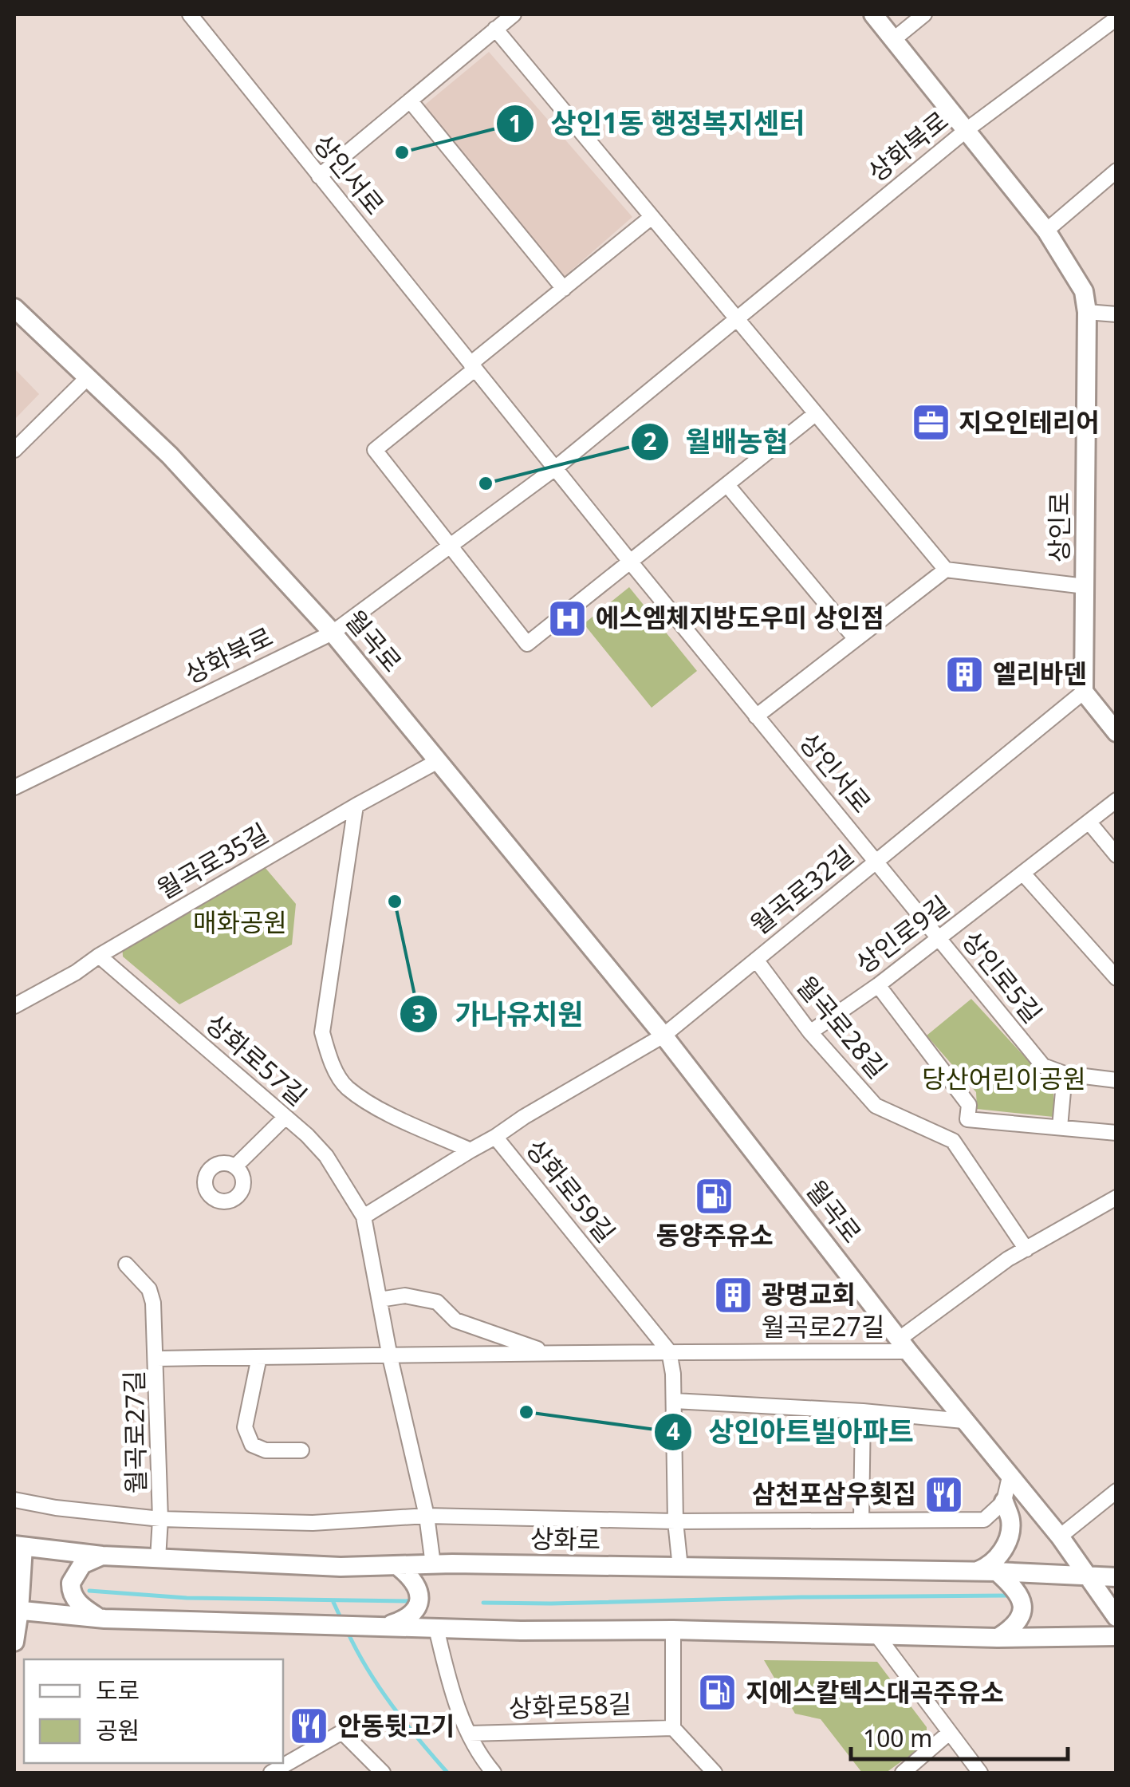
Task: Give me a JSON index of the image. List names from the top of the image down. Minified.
{"streets":{"main road":["상인로","월곡로","상화로"],"street":["상화북로","상인서로","월곡로35길","월곡로32길","상인로9길","상인로5길","월곡로28길","상화로57길","상화로59길","월곡로27길","상화로58길"]},"crossings":[["상화북로","상인서로"],["상화북로","상인로"],["상화북로","월곡로"],["상인서로","월곡로32길"],["상인서로","상인로5길"],["상인로","월곡로32길"],["월곡로","월곡로35길"],["월곡로","월곡로32길"],["월곡로","월곡로27길"],["월곡로","상화로"],["월곡로35길","상화로57길"],["월곡로32길","상인로5길"],["월곡로32길","월곡로28길"],["상인로9길","상인로5길"],["상인로9길","월곡로28길"],["상화로57길","월곡로27길"],["상화로57길","상화로"],["상화로59길","월곡로27길"],["월곡로27길","상화로"]],"parks":["매화공원","당산어린이공원"],"places":{"other":["상인1동 행정복지센터","월배농협","가나유치원","상인아트빌아파트"],"office":["지오인테리어"],"hospital":["에스엠체지방도우미 상인점"],"building":["엘리바덴","광명교회"],"fuel station":["동양주유소","지에스칼텍스대곡주유소"],"restaurant":["삼천포삼우횟집","안동뒷고기"]},"legend":["도로","공원"],"scale_bar":"100 m"}
